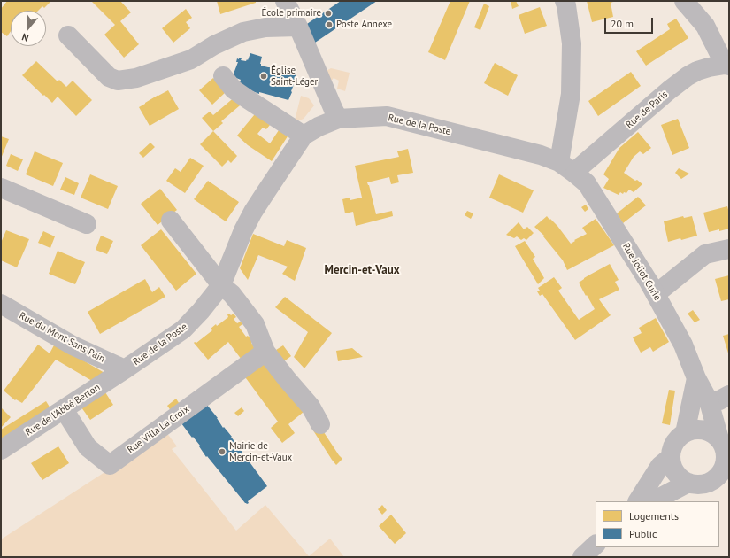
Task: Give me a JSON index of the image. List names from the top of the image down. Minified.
{"streets":{"street":["Rue de Paris","Rue de la Poste","Rue Joliot Curie","Rue du Mont Sans Pain","Rue de l'Abbé Berton","Rue Villa La Croix"]},"crossings":[["Rue de Paris","Rue de la Poste"],["Rue de Paris","Rue Joliot Curie"],["Rue de la Poste","Rue Joliot Curie"],["Rue de la Poste","Rue du Mont Sans Pain"],["Rue de la Poste","Rue de l'Abbé Berton"],["Rue du Mont Sans Pain","Rue de l'Abbé Berton"],["Rue de l'Abbé Berton","Rue Villa La Croix"]],"districts":["Mercin-et-Vaux"],"places":["École primaire","Poste Annexe","Église Saint-Léger","Mairie de Mercin-et-Vaux"],"legend":["Logements","Public"],"scale_bar":"20 m","north":"bottom"}
